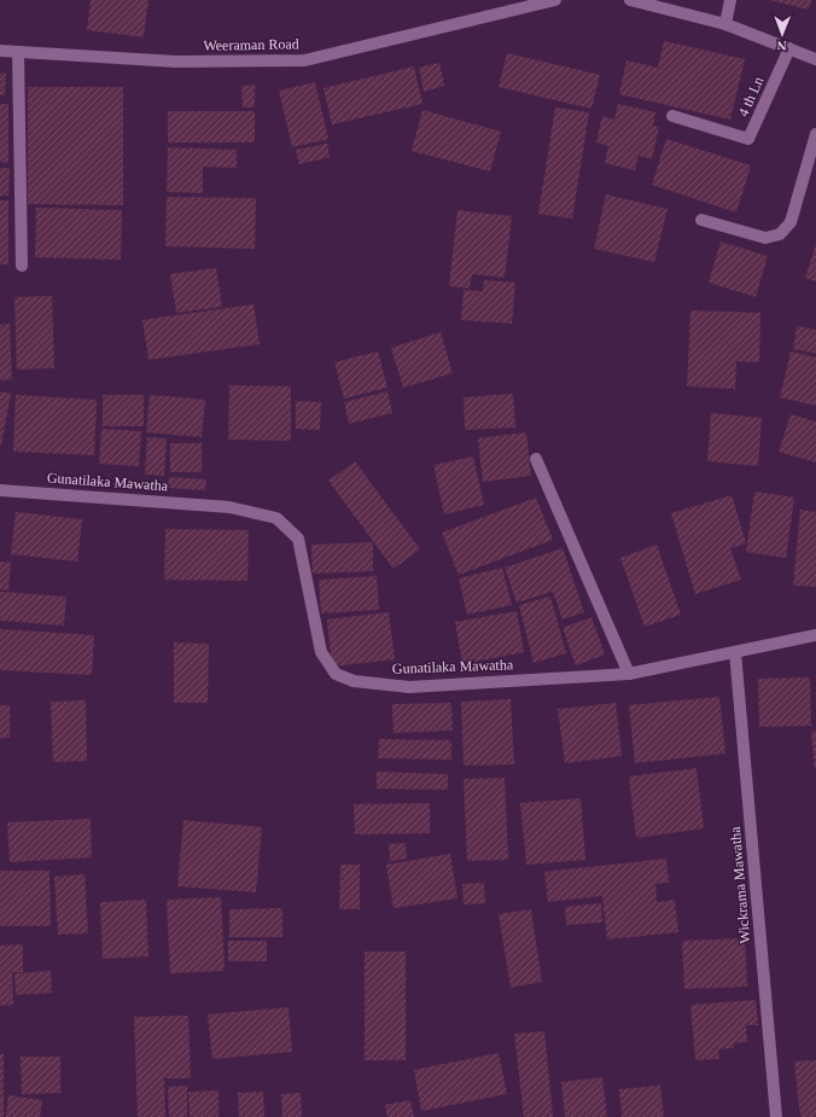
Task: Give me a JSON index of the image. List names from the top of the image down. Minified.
{"streets":{"street":["Weeraman Road","4 th Ln","Gunatilaka Mawatha","Wickrama Mawatha"]},"crossings":[["Gunatilaka Mawatha","Wickrama Mawatha"]],"north":"bottom"}
